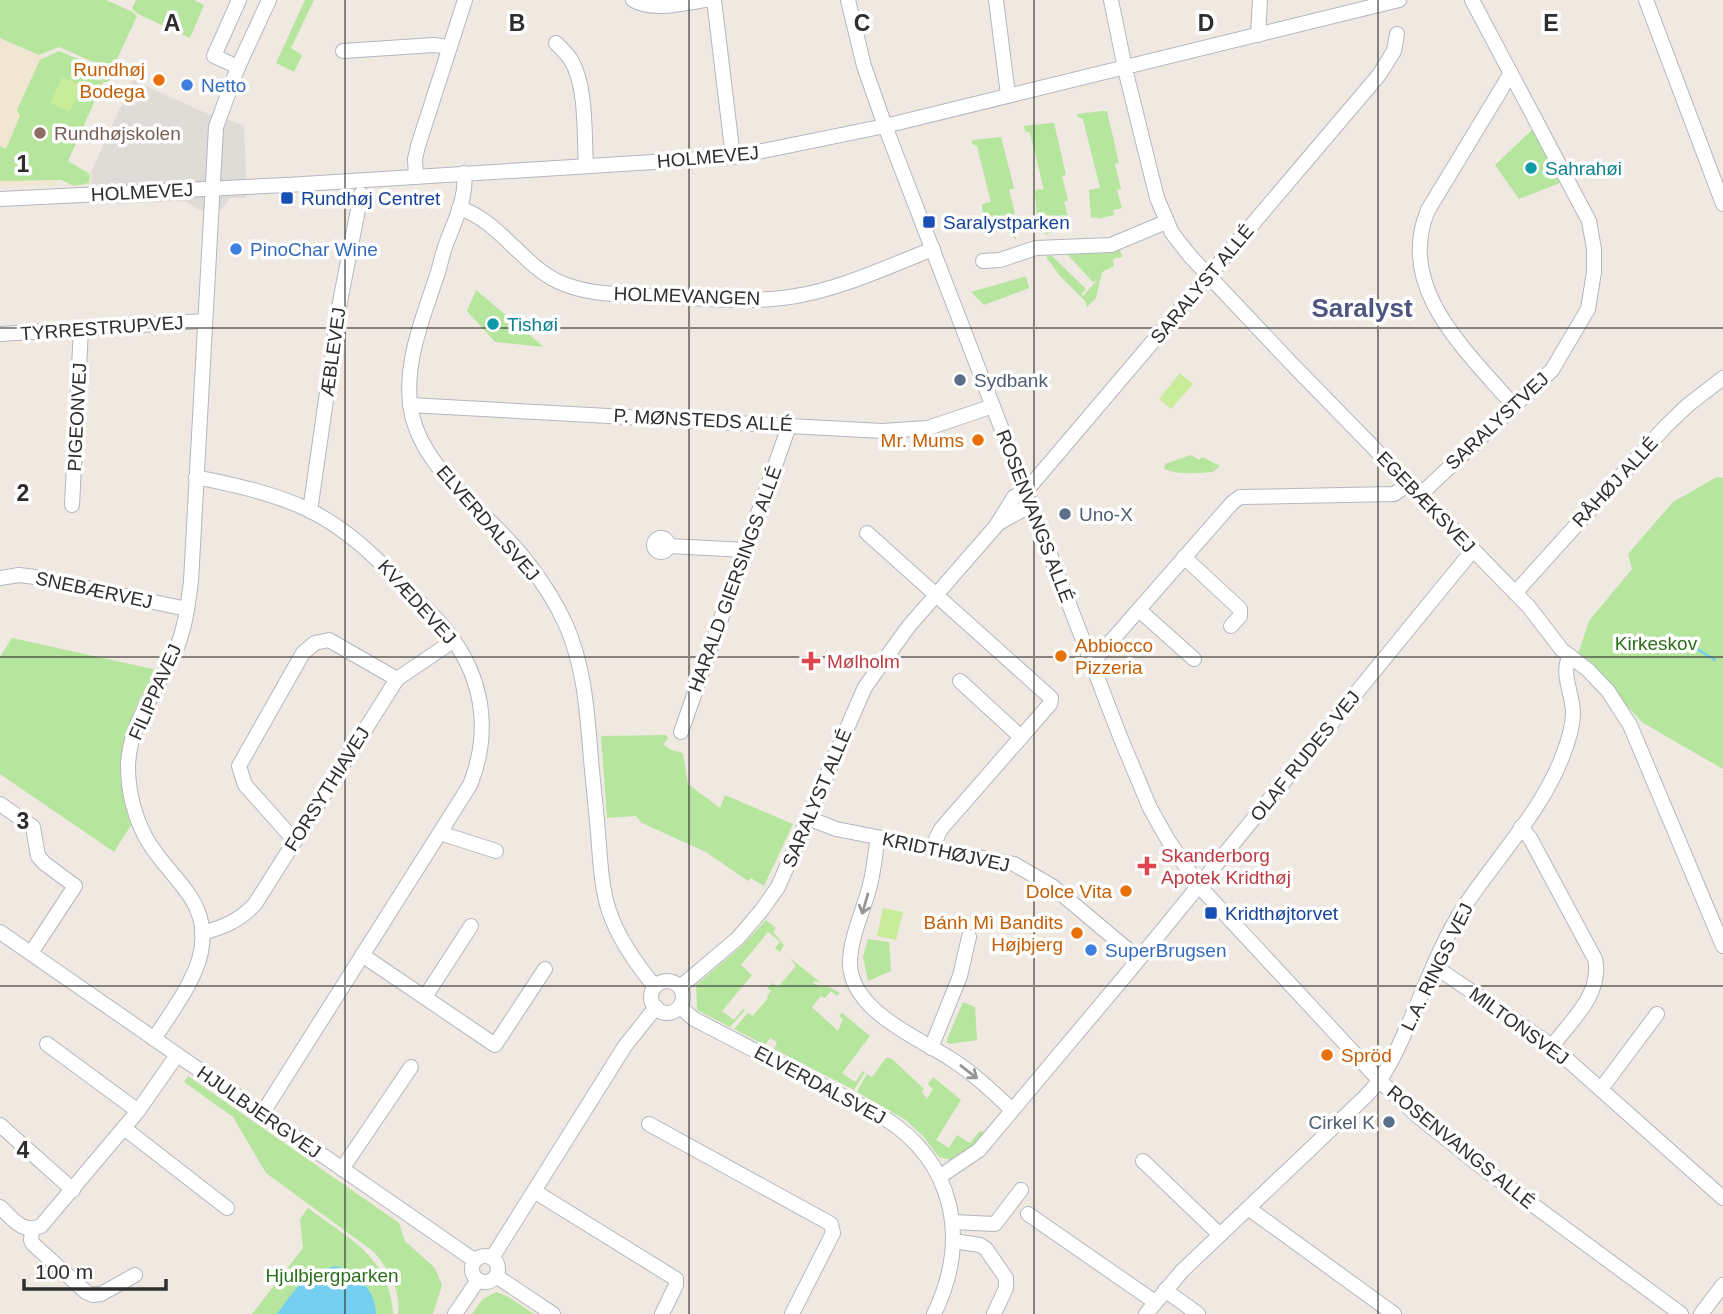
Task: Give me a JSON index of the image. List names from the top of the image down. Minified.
{"streets":{"street":["HOLMEVEJ","SARALYST ALLÉ","HOLMEVANGEN","TYRRESTRUPVEJ","ÆBLEVEJ","PIGEONVEJ","P. MØNSTEDS ALLÉ","SARALYSTVEJ","RÅHØJ ALLÉ","EGEBÆKSVEJ","ROSENVANGS ALLÉ","ELVERDALSVEJ","HARALD GIERSINGS ALLÉ","SNEBÆRVEJ","KVÆDEVEJ","FILIPPAVEJ","OLAF RUDES VEJ","FORSYTHIAVEJ","KRIDTHØJVEJ","L.A. RINGS VEJ","MILTONSVEJ","HJULBJERGVEJ"]},"crossings":[["HOLMEVEJ","EGEBÆKSVEJ"],["HOLMEVEJ","ROSENVANGS ALLÉ"],["HOLMEVEJ","ELVERDALSVEJ"],["HOLMEVEJ","FILIPPAVEJ"],["SARALYST ALLÉ","EGEBÆKSVEJ"],["SARALYST ALLÉ","ROSENVANGS ALLÉ"],["SARALYST ALLÉ","ELVERDALSVEJ"],["SARALYST ALLÉ","KRIDTHØJVEJ"],["HOLMEVANGEN","ROSENVANGS ALLÉ"],["HOLMEVANGEN","ELVERDALSVEJ"],["TYRRESTRUPVEJ","PIGEONVEJ"],["TYRRESTRUPVEJ","FILIPPAVEJ"],["ÆBLEVEJ","KVÆDEVEJ"],["P. MØNSTEDS ALLÉ","ROSENVANGS ALLÉ"],["P. MØNSTEDS ALLÉ","ELVERDALSVEJ"],["P. MØNSTEDS ALLÉ","HARALD GIERSINGS ALLÉ"],["SARALYSTVEJ","EGEBÆKSVEJ"],["RÅHØJ ALLÉ","EGEBÆKSVEJ"],["EGEBÆKSVEJ","OLAF RUDES VEJ"],["EGEBÆKSVEJ","L.A. RINGS VEJ"],["ROSENVANGS ALLÉ","OLAF RUDES VEJ"],["ROSENVANGS ALLÉ","L.A. RINGS VEJ"],["ELVERDALSVEJ","OLAF RUDES VEJ"],["SNEBÆRVEJ","FILIPPAVEJ"],["KVÆDEVEJ","FILIPPAVEJ"],["KVÆDEVEJ","FORSYTHIAVEJ"],["KVÆDEVEJ","HJULBJERGVEJ"],["FILIPPAVEJ","FORSYTHIAVEJ"],["FILIPPAVEJ","HJULBJERGVEJ"],["OLAF RUDES VEJ","KRIDTHØJVEJ"],["L.A. RINGS VEJ","MILTONSVEJ"]],"districts":["Saralyst"],"parks":["Kirkeskov","Hjulbjergparken"],"places":{"other":["Rundhøj Bodega","Netto","Rundhøjskolen","Sahrahøi","PinoChar Wine","Tishøi","Sydbank","Mr. Mums","Uno-X","Abbiocco Pizzeria","Dolce Vita","Bánh Mì Bandits Højbjerg","SuperBrugsen","Spröd","Cirkel K"],"transit":["Rundhøj Centret","Saralystparken","Kridthøjtorvet"],"health":["Mølholm","Skanderborg Apotek Kridthøj"]},"scale_bar":"100 m","grid":{"columns":["A","B","C","D","E"],"rows":["1","2","3","4"]}}
